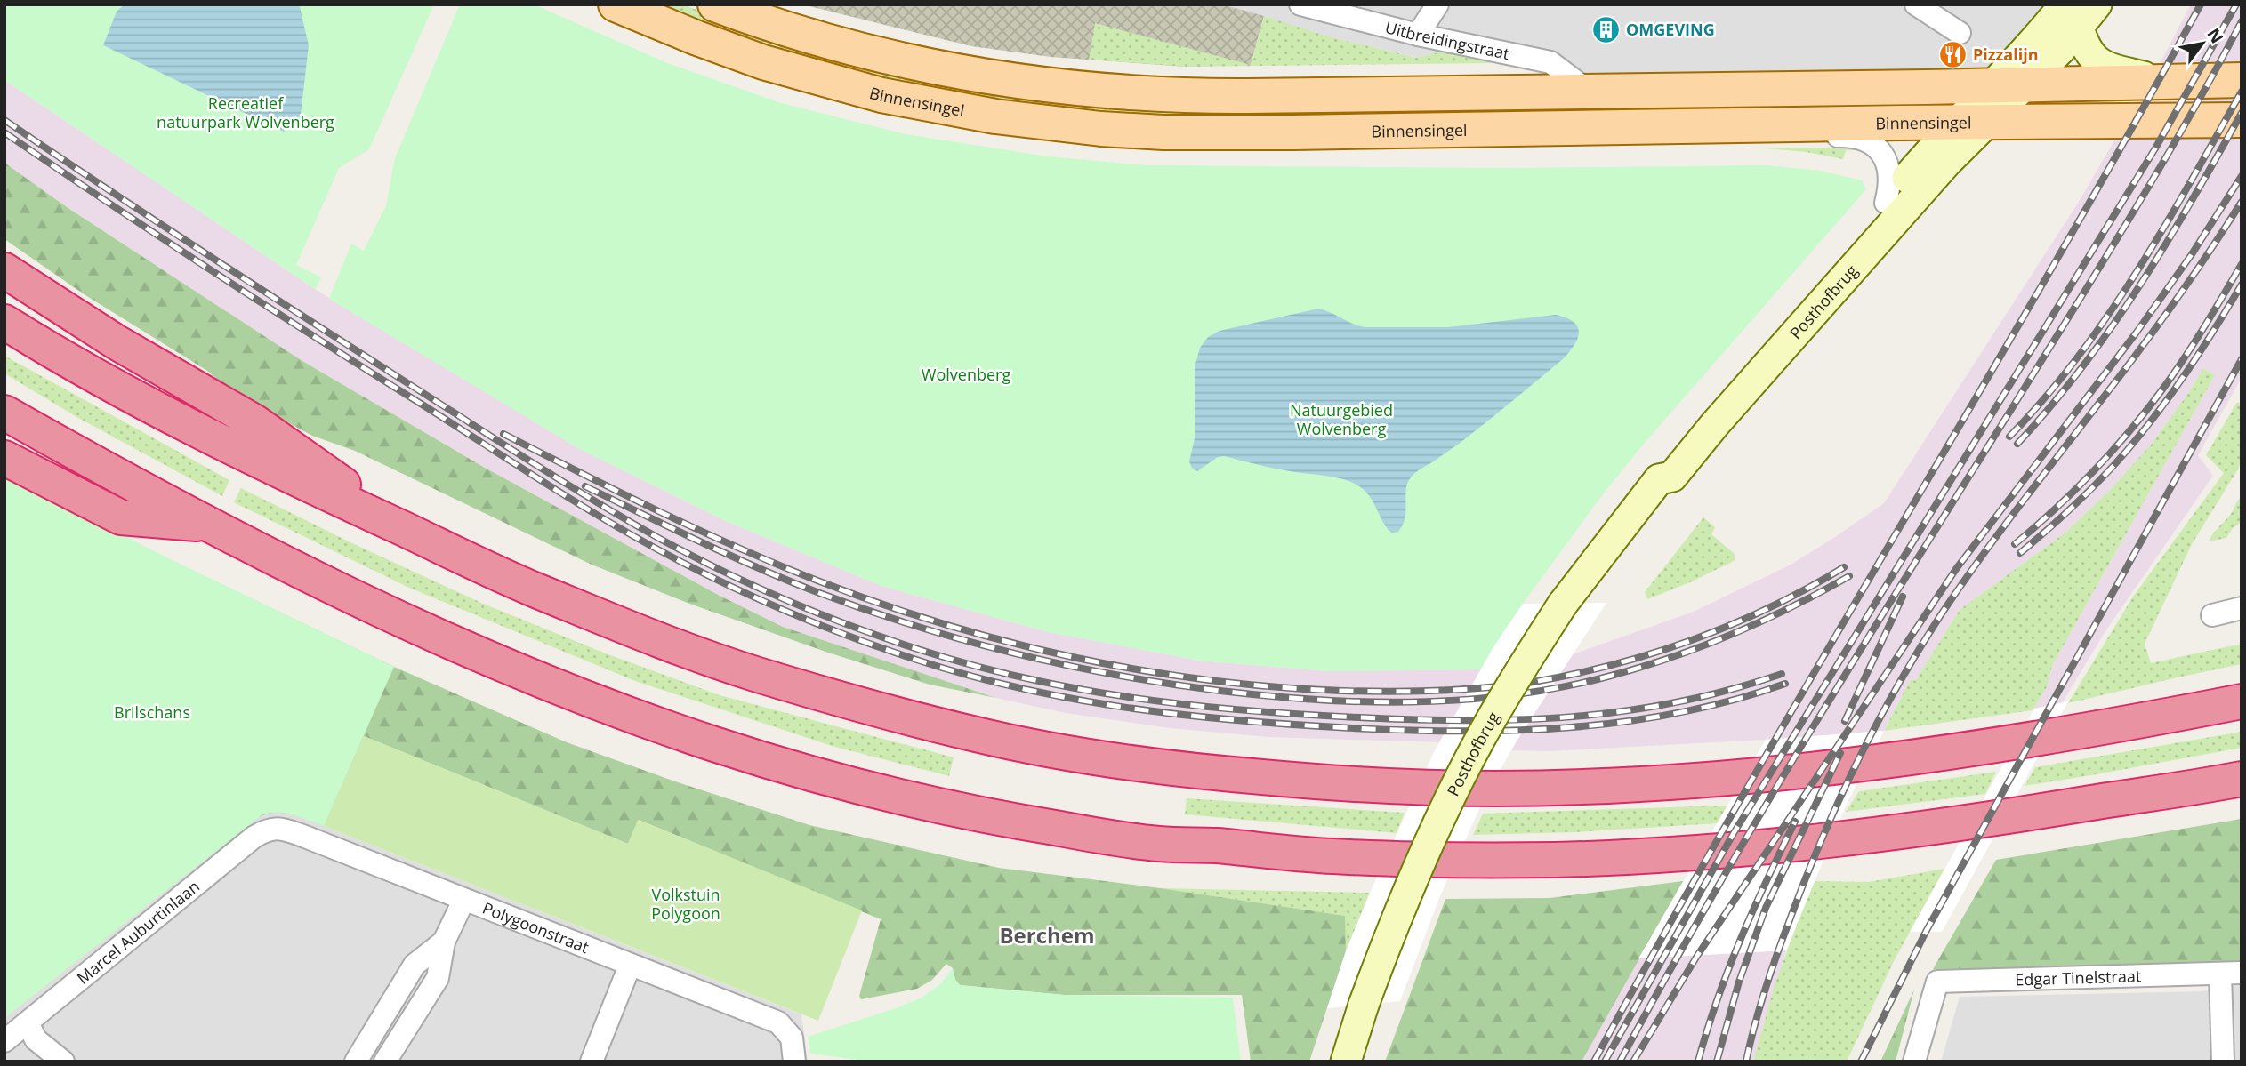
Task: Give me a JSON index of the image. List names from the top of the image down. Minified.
{"streets":{"main road":["Binnensingel"],"street":["Uitbreidingstraat","Posthofbrug","Polygoonstraat","Marcel Auburtinlaan","Edgar Tinelstraat"]},"crossings":[["Binnensingel","Posthofbrug"],["Polygoonstraat","Marcel Auburtinlaan"]],"districts":["Berchem"],"parks":["Recreatief natuurpark Wolvenberg","Wolvenberg","Natuurgebied Wolvenberg","Brilschans","Volkstuin Polygoon"],"places":{"building":["OMGEVING"],"restaurant":["Pizzalijn"]},"north":"top right"}
